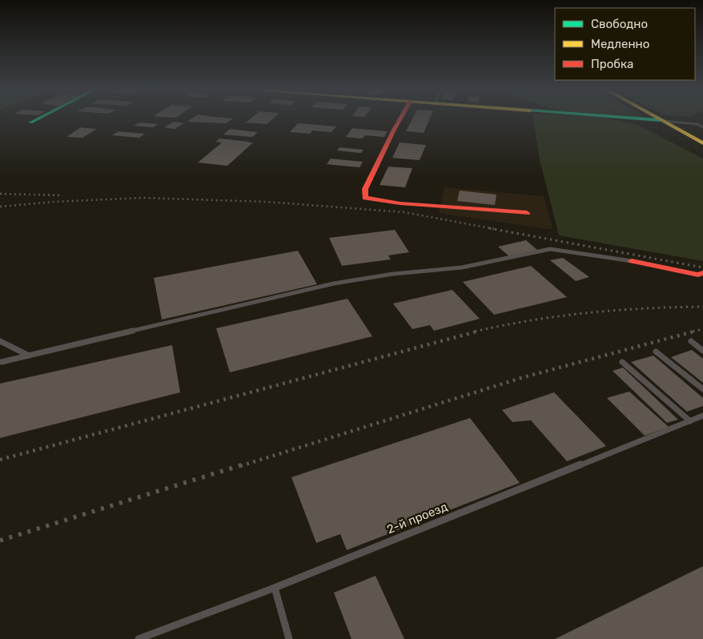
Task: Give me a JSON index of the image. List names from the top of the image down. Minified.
{"streets":{"lane":["2-й проезд"]},"legend":["Свободно","Медленно","Пробка"]}
